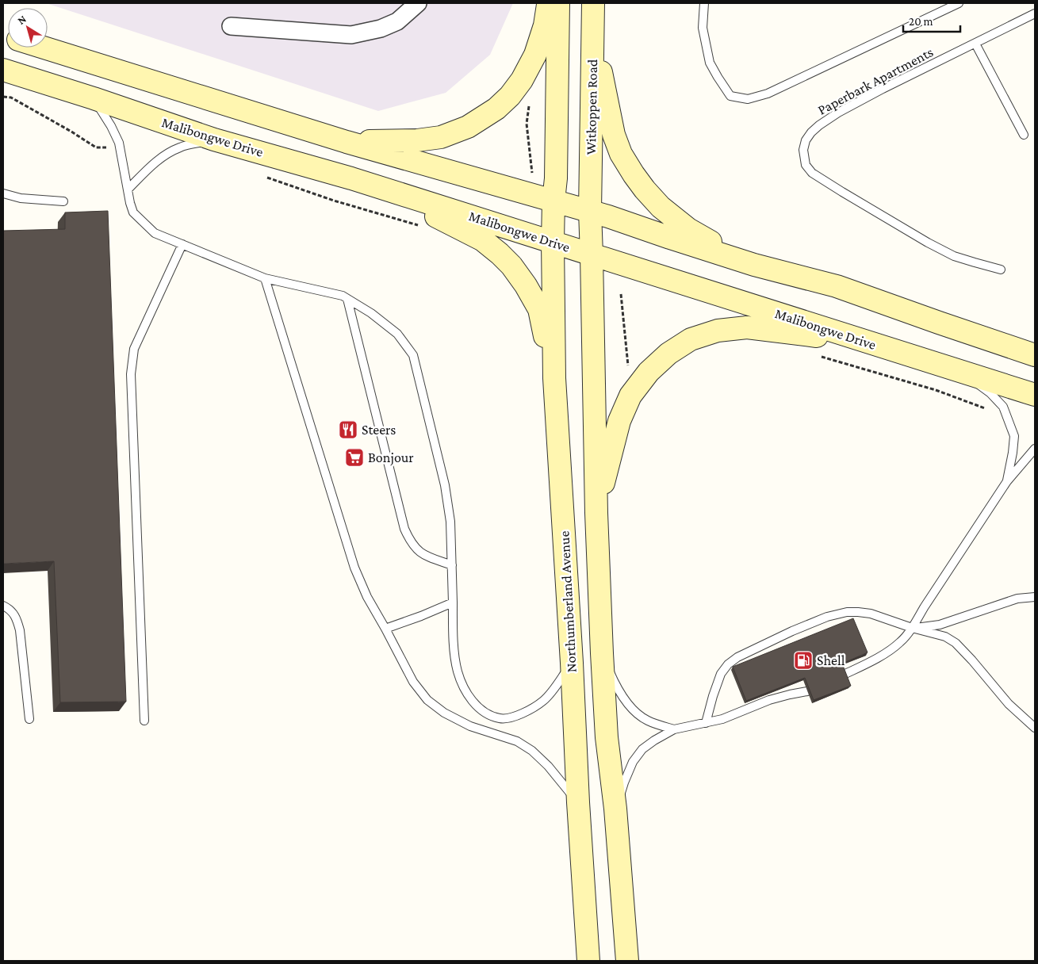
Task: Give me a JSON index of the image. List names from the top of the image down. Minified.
{"streets":{"main road":["Witkoppen Road","Malibongwe Drive","Northumberland Avenue"],"lane":["Paperbark Apartments"]},"crossings":[["Witkoppen Road","Malibongwe Drive"],["Malibongwe Drive","Northumberland Avenue"]],"places":{"restaurant":["Steers"],"supermarket":["Bonjour"],"fuel station":["Shell"]},"scale_bar":"20 m","north":"top left"}
